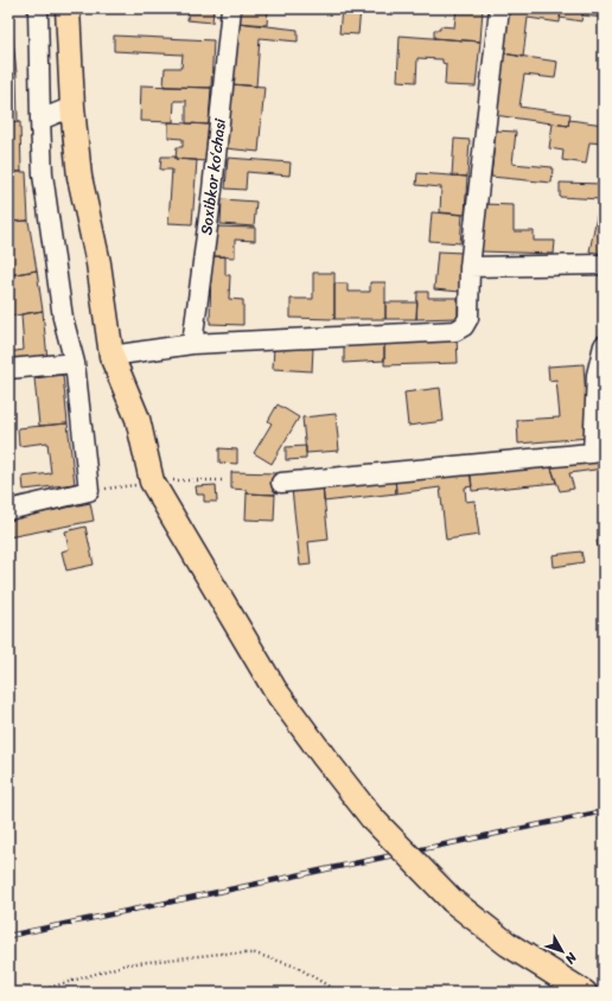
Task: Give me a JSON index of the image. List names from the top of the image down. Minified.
{"streets":{"street":["Soxibkor koʻchasi"]},"north":"bottom right"}
